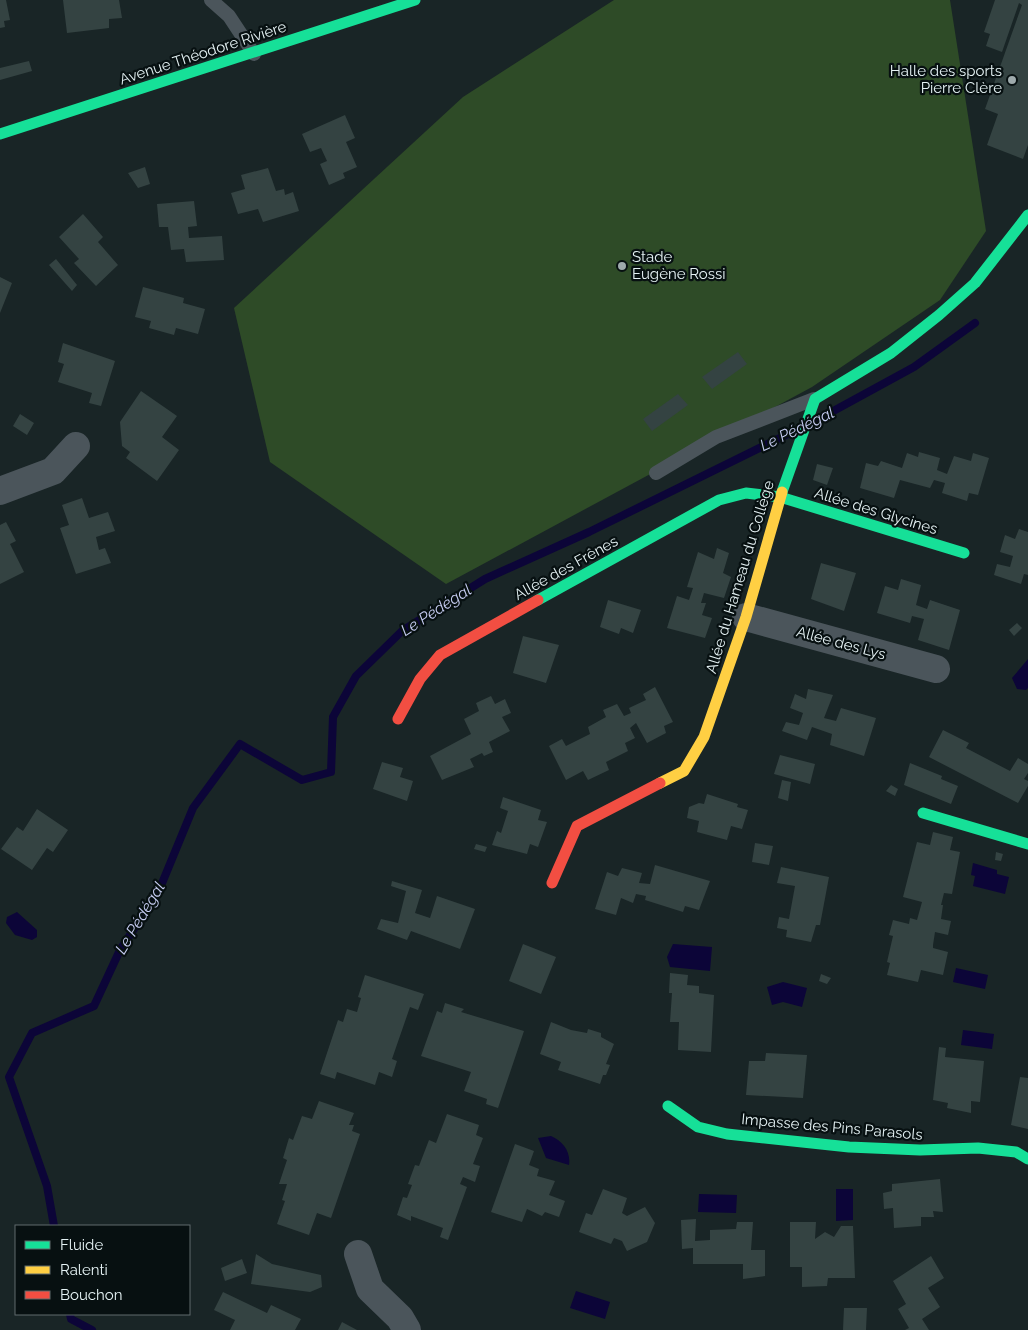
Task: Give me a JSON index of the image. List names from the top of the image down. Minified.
{"streets":{"street":["Avenue Théodore Rivière","Allée des Glycines","Allée des Frênes","Allée du Hameau du Collège","Allée des Lys","Impasse des Pins Parasols"]},"crossings":[["Allée des Glycines","Allée des Frênes"],["Allée des Glycines","Allée du Hameau du Collège"],["Allée des Frênes","Allée du Hameau du Collège"],["Allée du Hameau du Collège","Allée des Lys"]],"water":["Le Pédégal"],"places":["Halle des sports Pierre Clère","Stade Eugène Rossi"],"legend":["Fluide","Ralenti","Bouchon"]}
